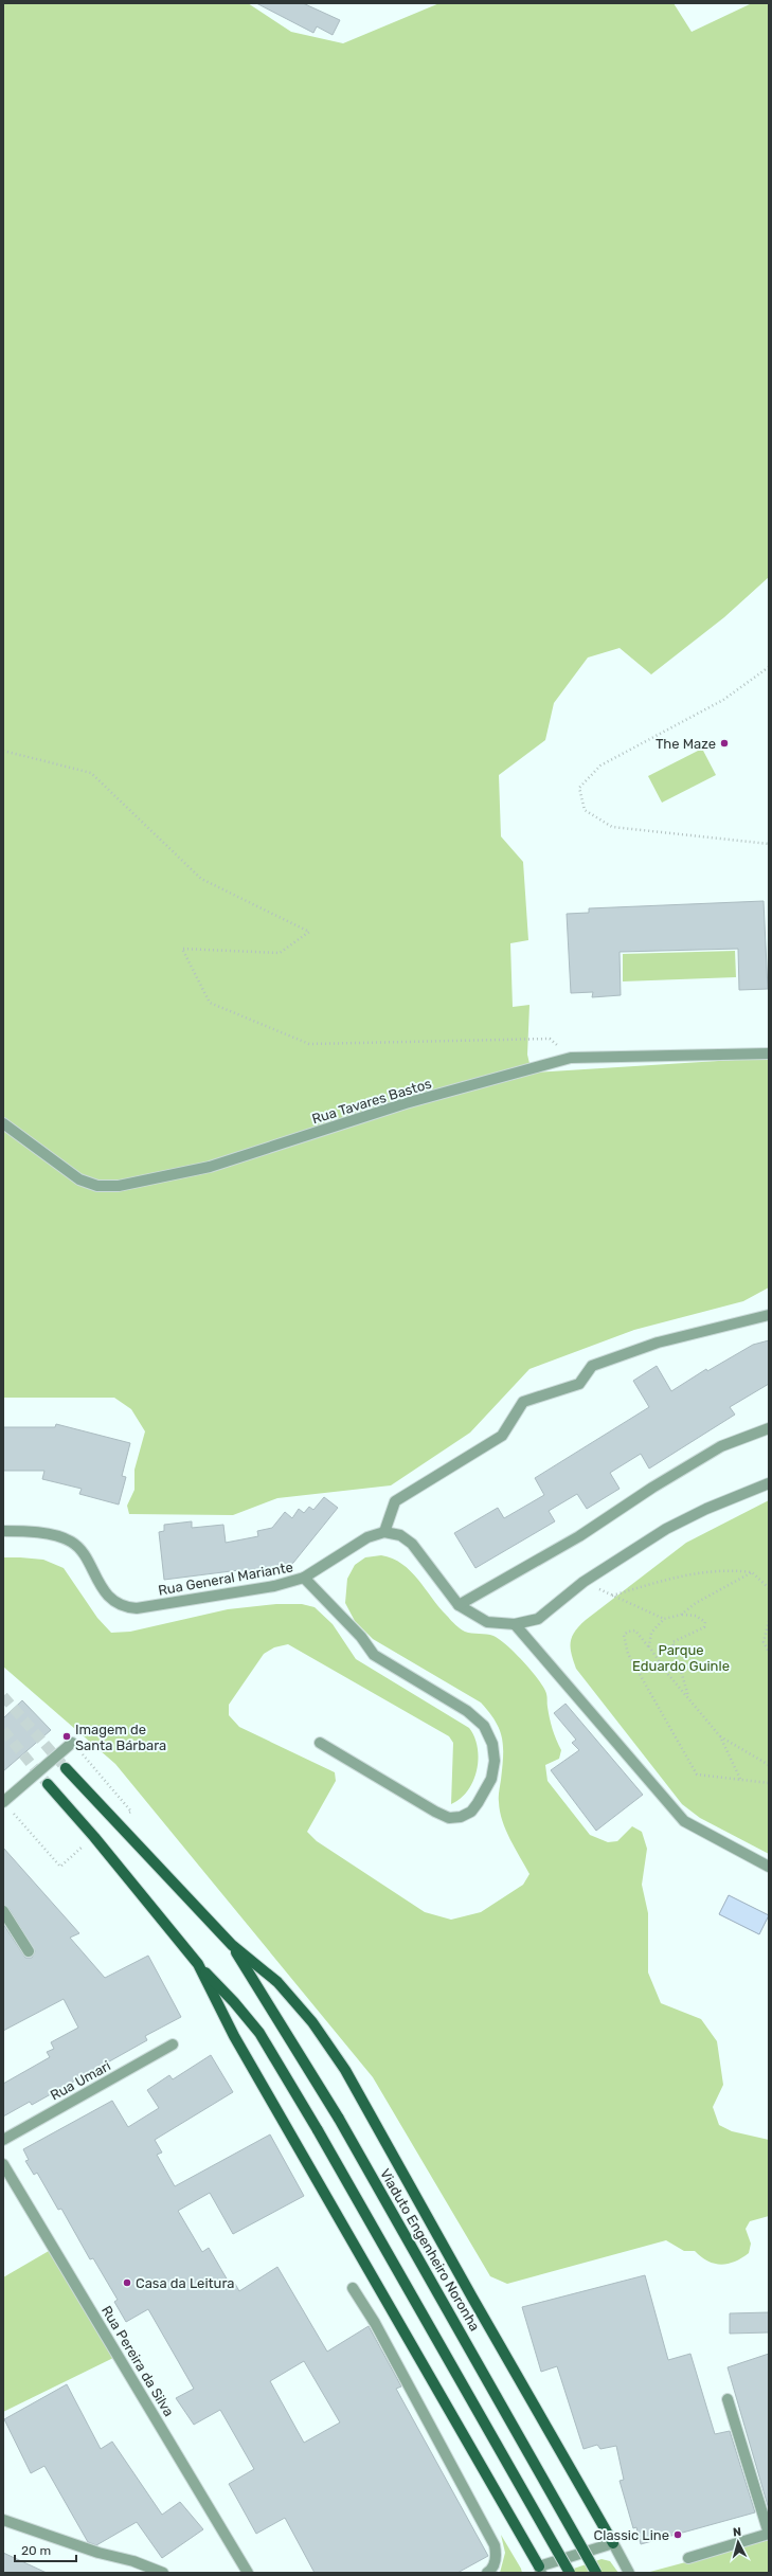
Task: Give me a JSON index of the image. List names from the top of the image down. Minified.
{"streets":{"main road":["Viaduto Engenheiro Noronha"],"street":["Rua Tavares Bastos","Rua General Mariante","Rua Umari","Rua Pereira da Silva"]},"parks":["Parque Eduardo Guinle"],"places":["The Maze","Imagem de Santa Bárbara","Casa da Leitura","Classic Line"],"scale_bar":"20 m","north":"top"}
